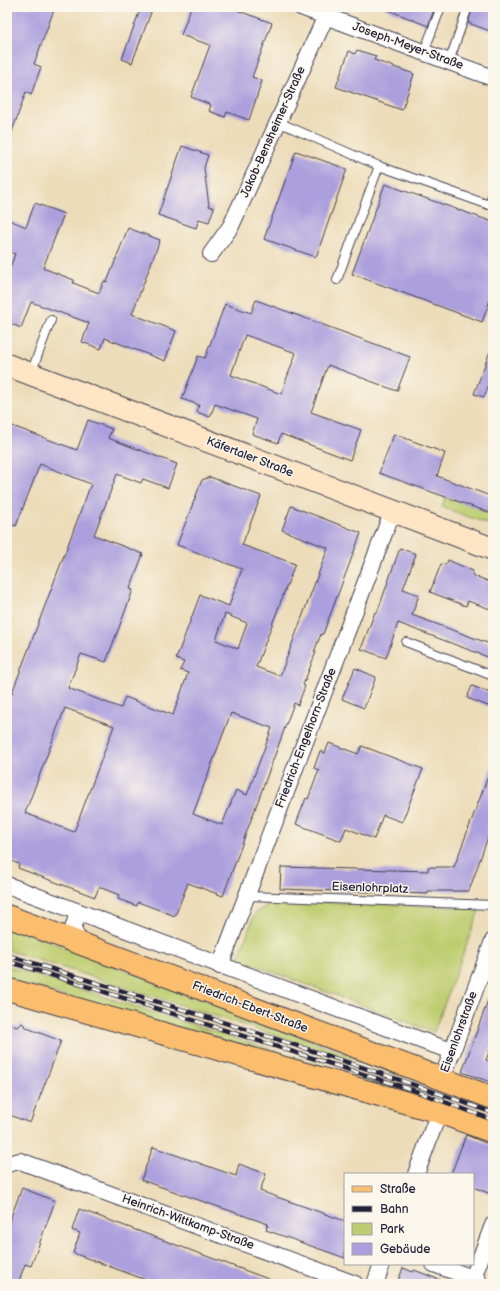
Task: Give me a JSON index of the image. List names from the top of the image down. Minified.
{"streets":{"main road":["Friedrich-Ebert-Straße"],"street":["Joseph-Meyer-Straße","Jakob-Bensheimer-Straße","Käfertaler Straße","Friedrich-Engelhorn-Straße","Eisenlohrstraße","Heinrich-Wittkamp-Straße"],"lane":["Eisenlohrplatz"]},"crossings":[["Joseph-Meyer-Straße","Jakob-Bensheimer-Straße"],["Käfertaler Straße","Friedrich-Engelhorn-Straße"],["Friedrich-Engelhorn-Straße","Eisenlohrplatz"],["Friedrich-Ebert-Straße","Eisenlohrstraße"]],"legend":["Straße","Bahn","Park","Gebäude"]}
